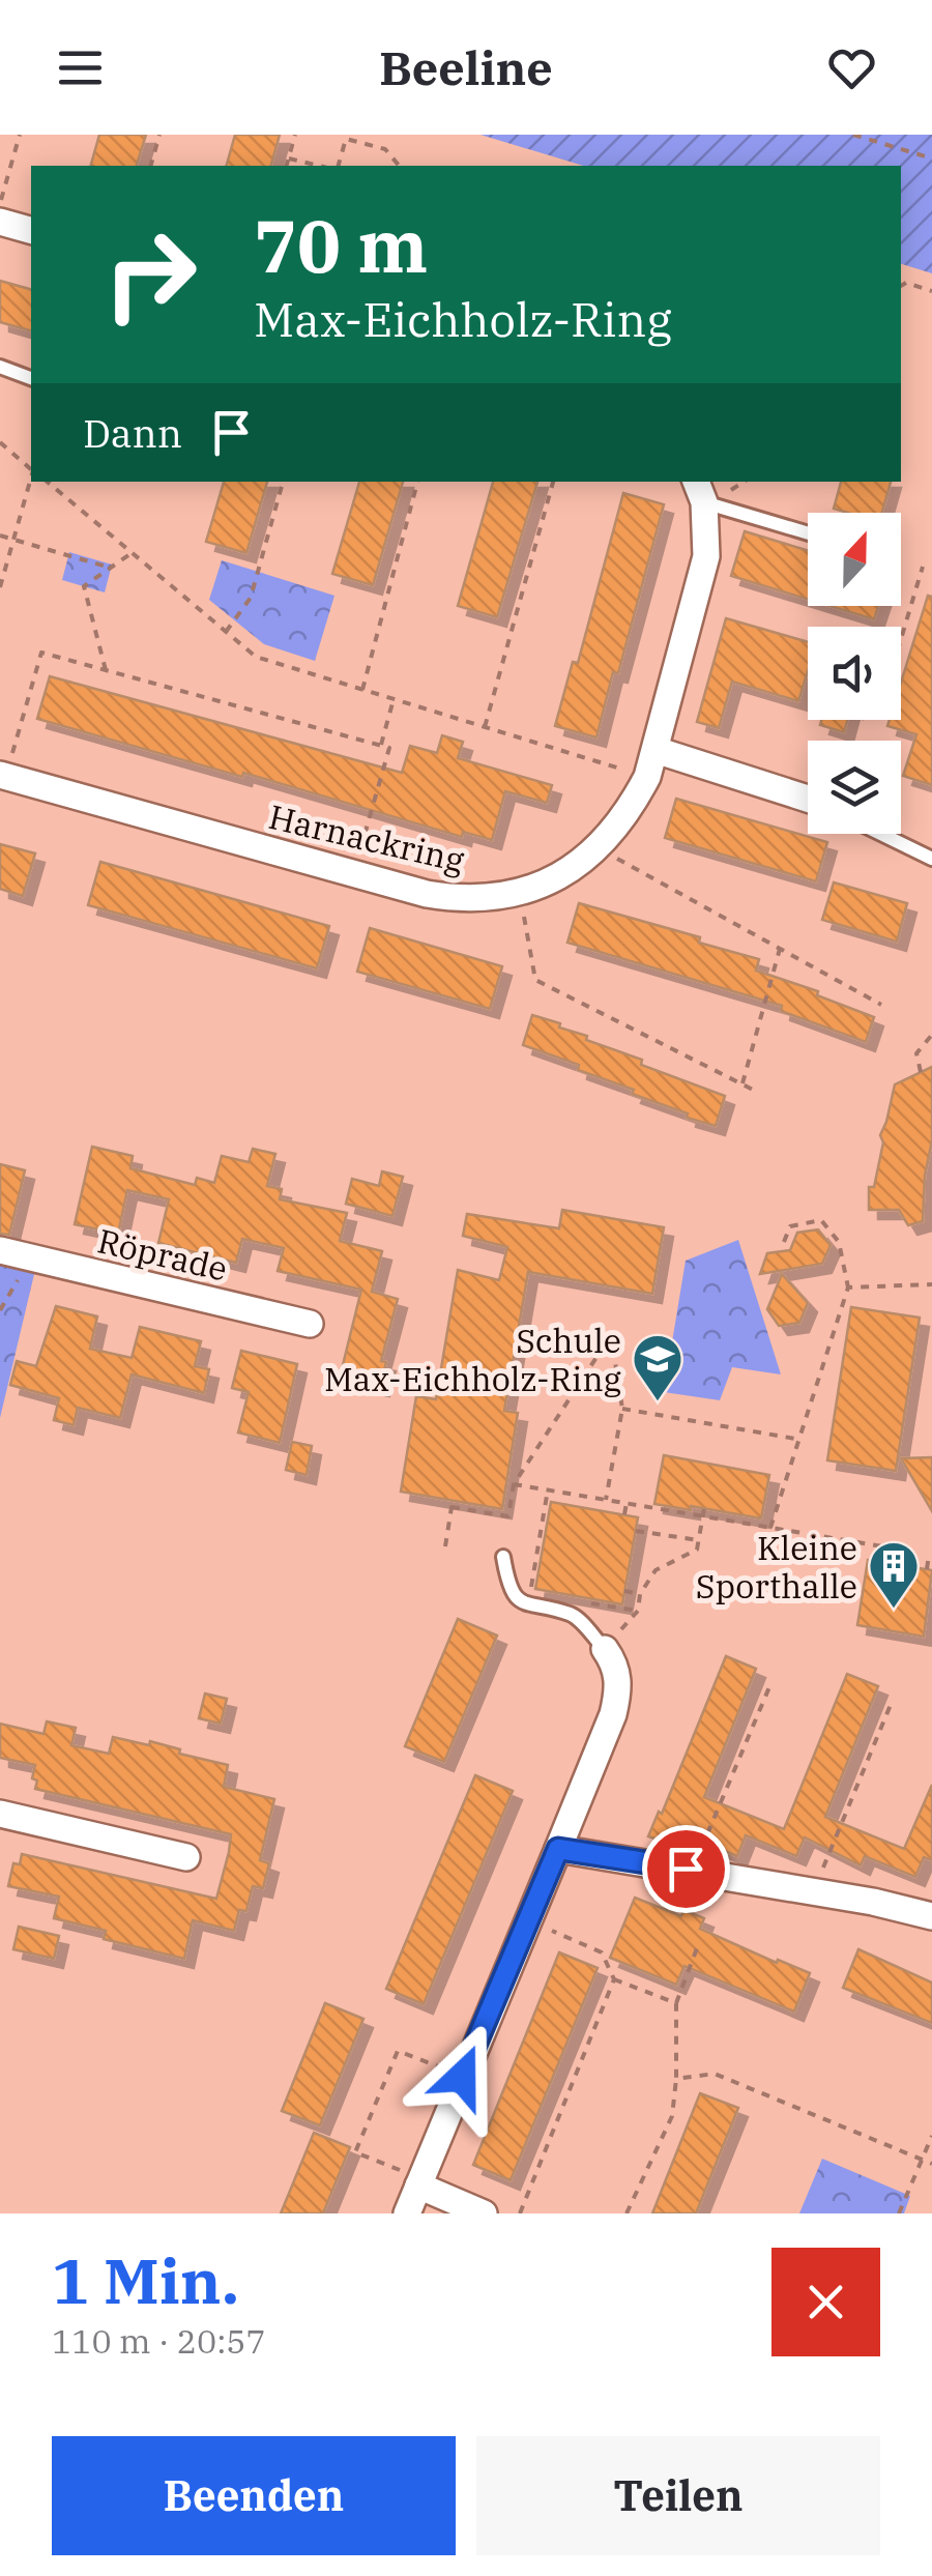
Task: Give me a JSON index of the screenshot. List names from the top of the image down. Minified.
{"streets":{"street":["Harnackring","Röprade"]},"places":{"school or university":["Schule Max-Eichholz-Ring"],"building":["Kleine Sporthalle"]},"north":"top","page":{"header":"Beeline","turn":["70 m","Max-Eichholz-Ring"],"then":"Dann","heading":["1 Min.","110 m · 20:57"],"buttons":["Beenden","Teilen"]}}
